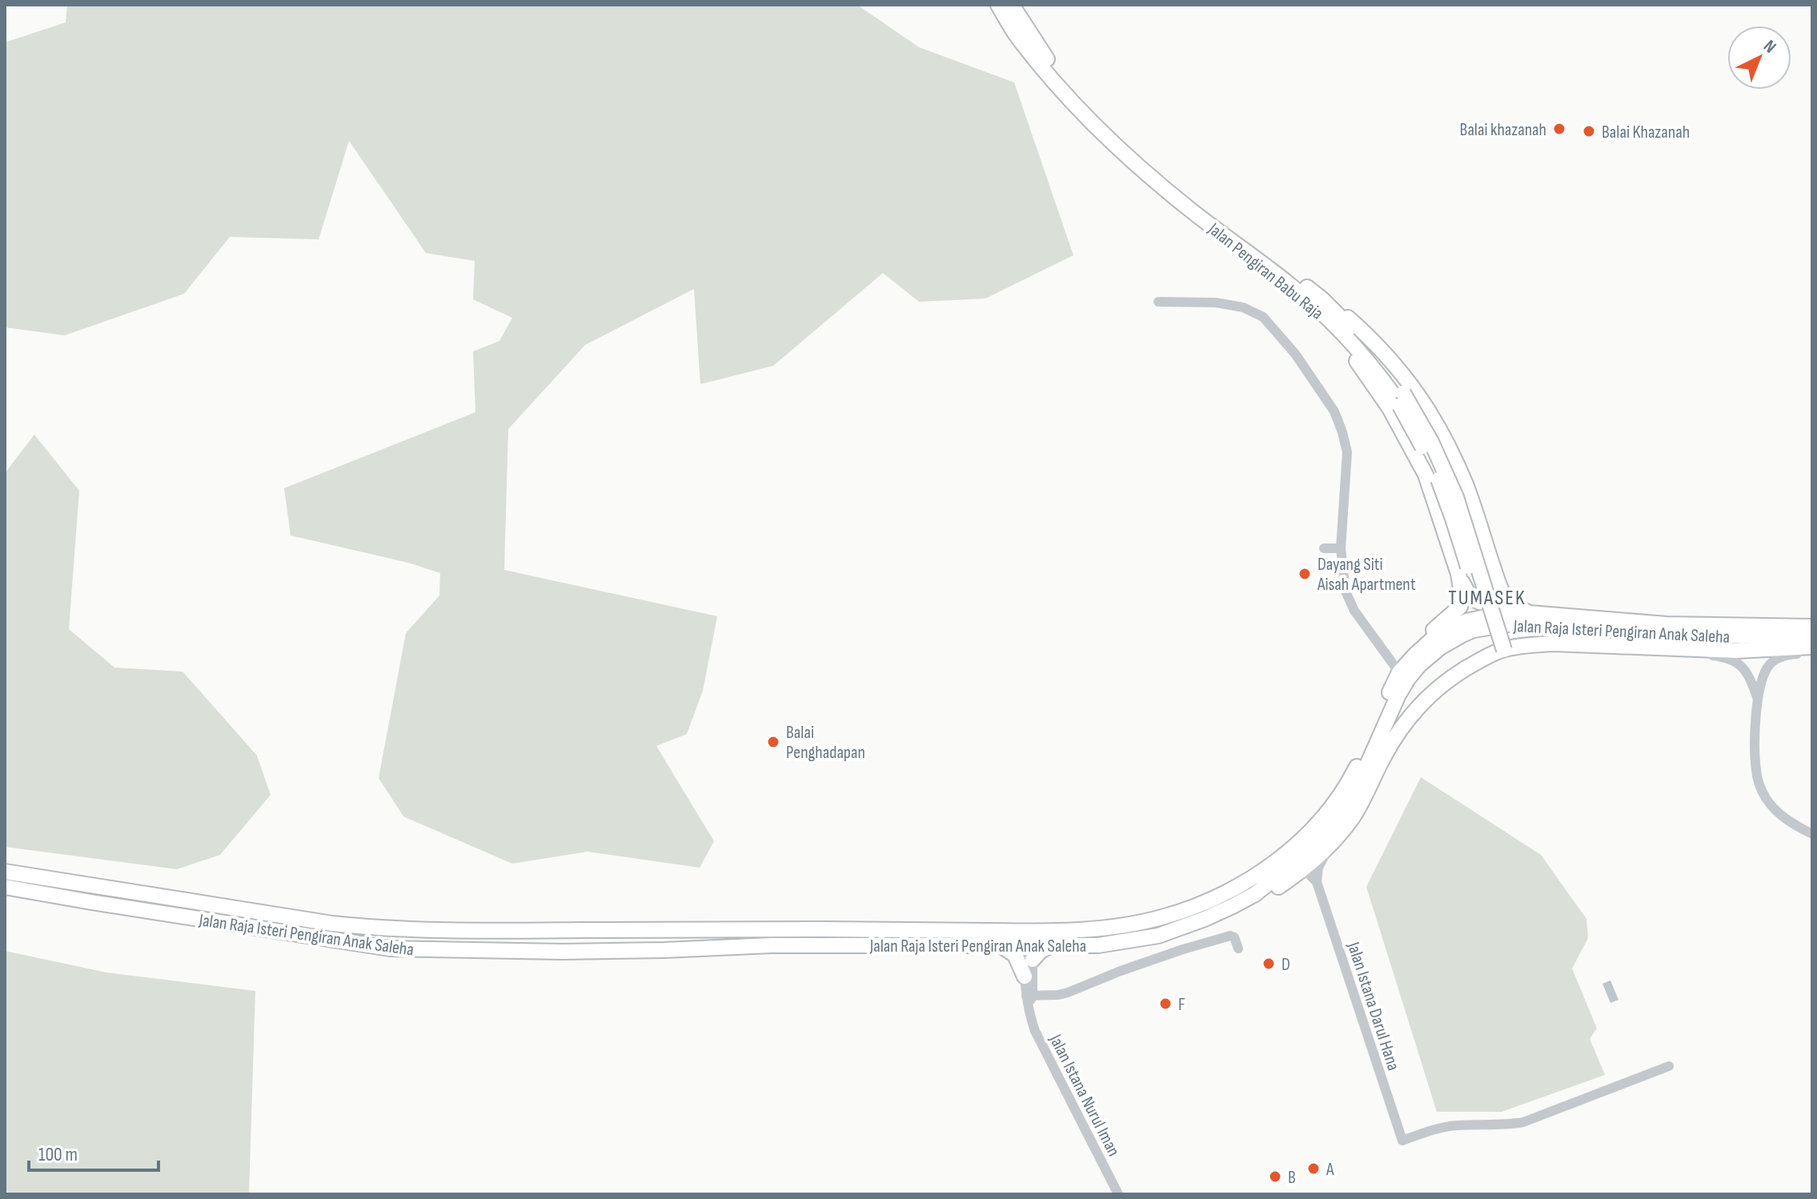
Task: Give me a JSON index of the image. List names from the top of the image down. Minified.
{"streets":{"main road":["Jalan Pengiran Babu Raja","Jalan Raja Isteri Pengiran Anak Saleha"],"street":["Jalan Istana Darul Hana","Jalan Istana Nurul Iman"]},"crossings":[["Jalan Raja Isteri Pengiran Anak Saleha","Jalan Istana Nurul Iman"]],"districts":["TUMASEK"],"places":["Balai khazanah","Balai Khazanah","Dayang Siti Aisah Apartment","Balai Penghadapan","D","F","A","B"],"scale_bar":"100 m","north":"top right"}
